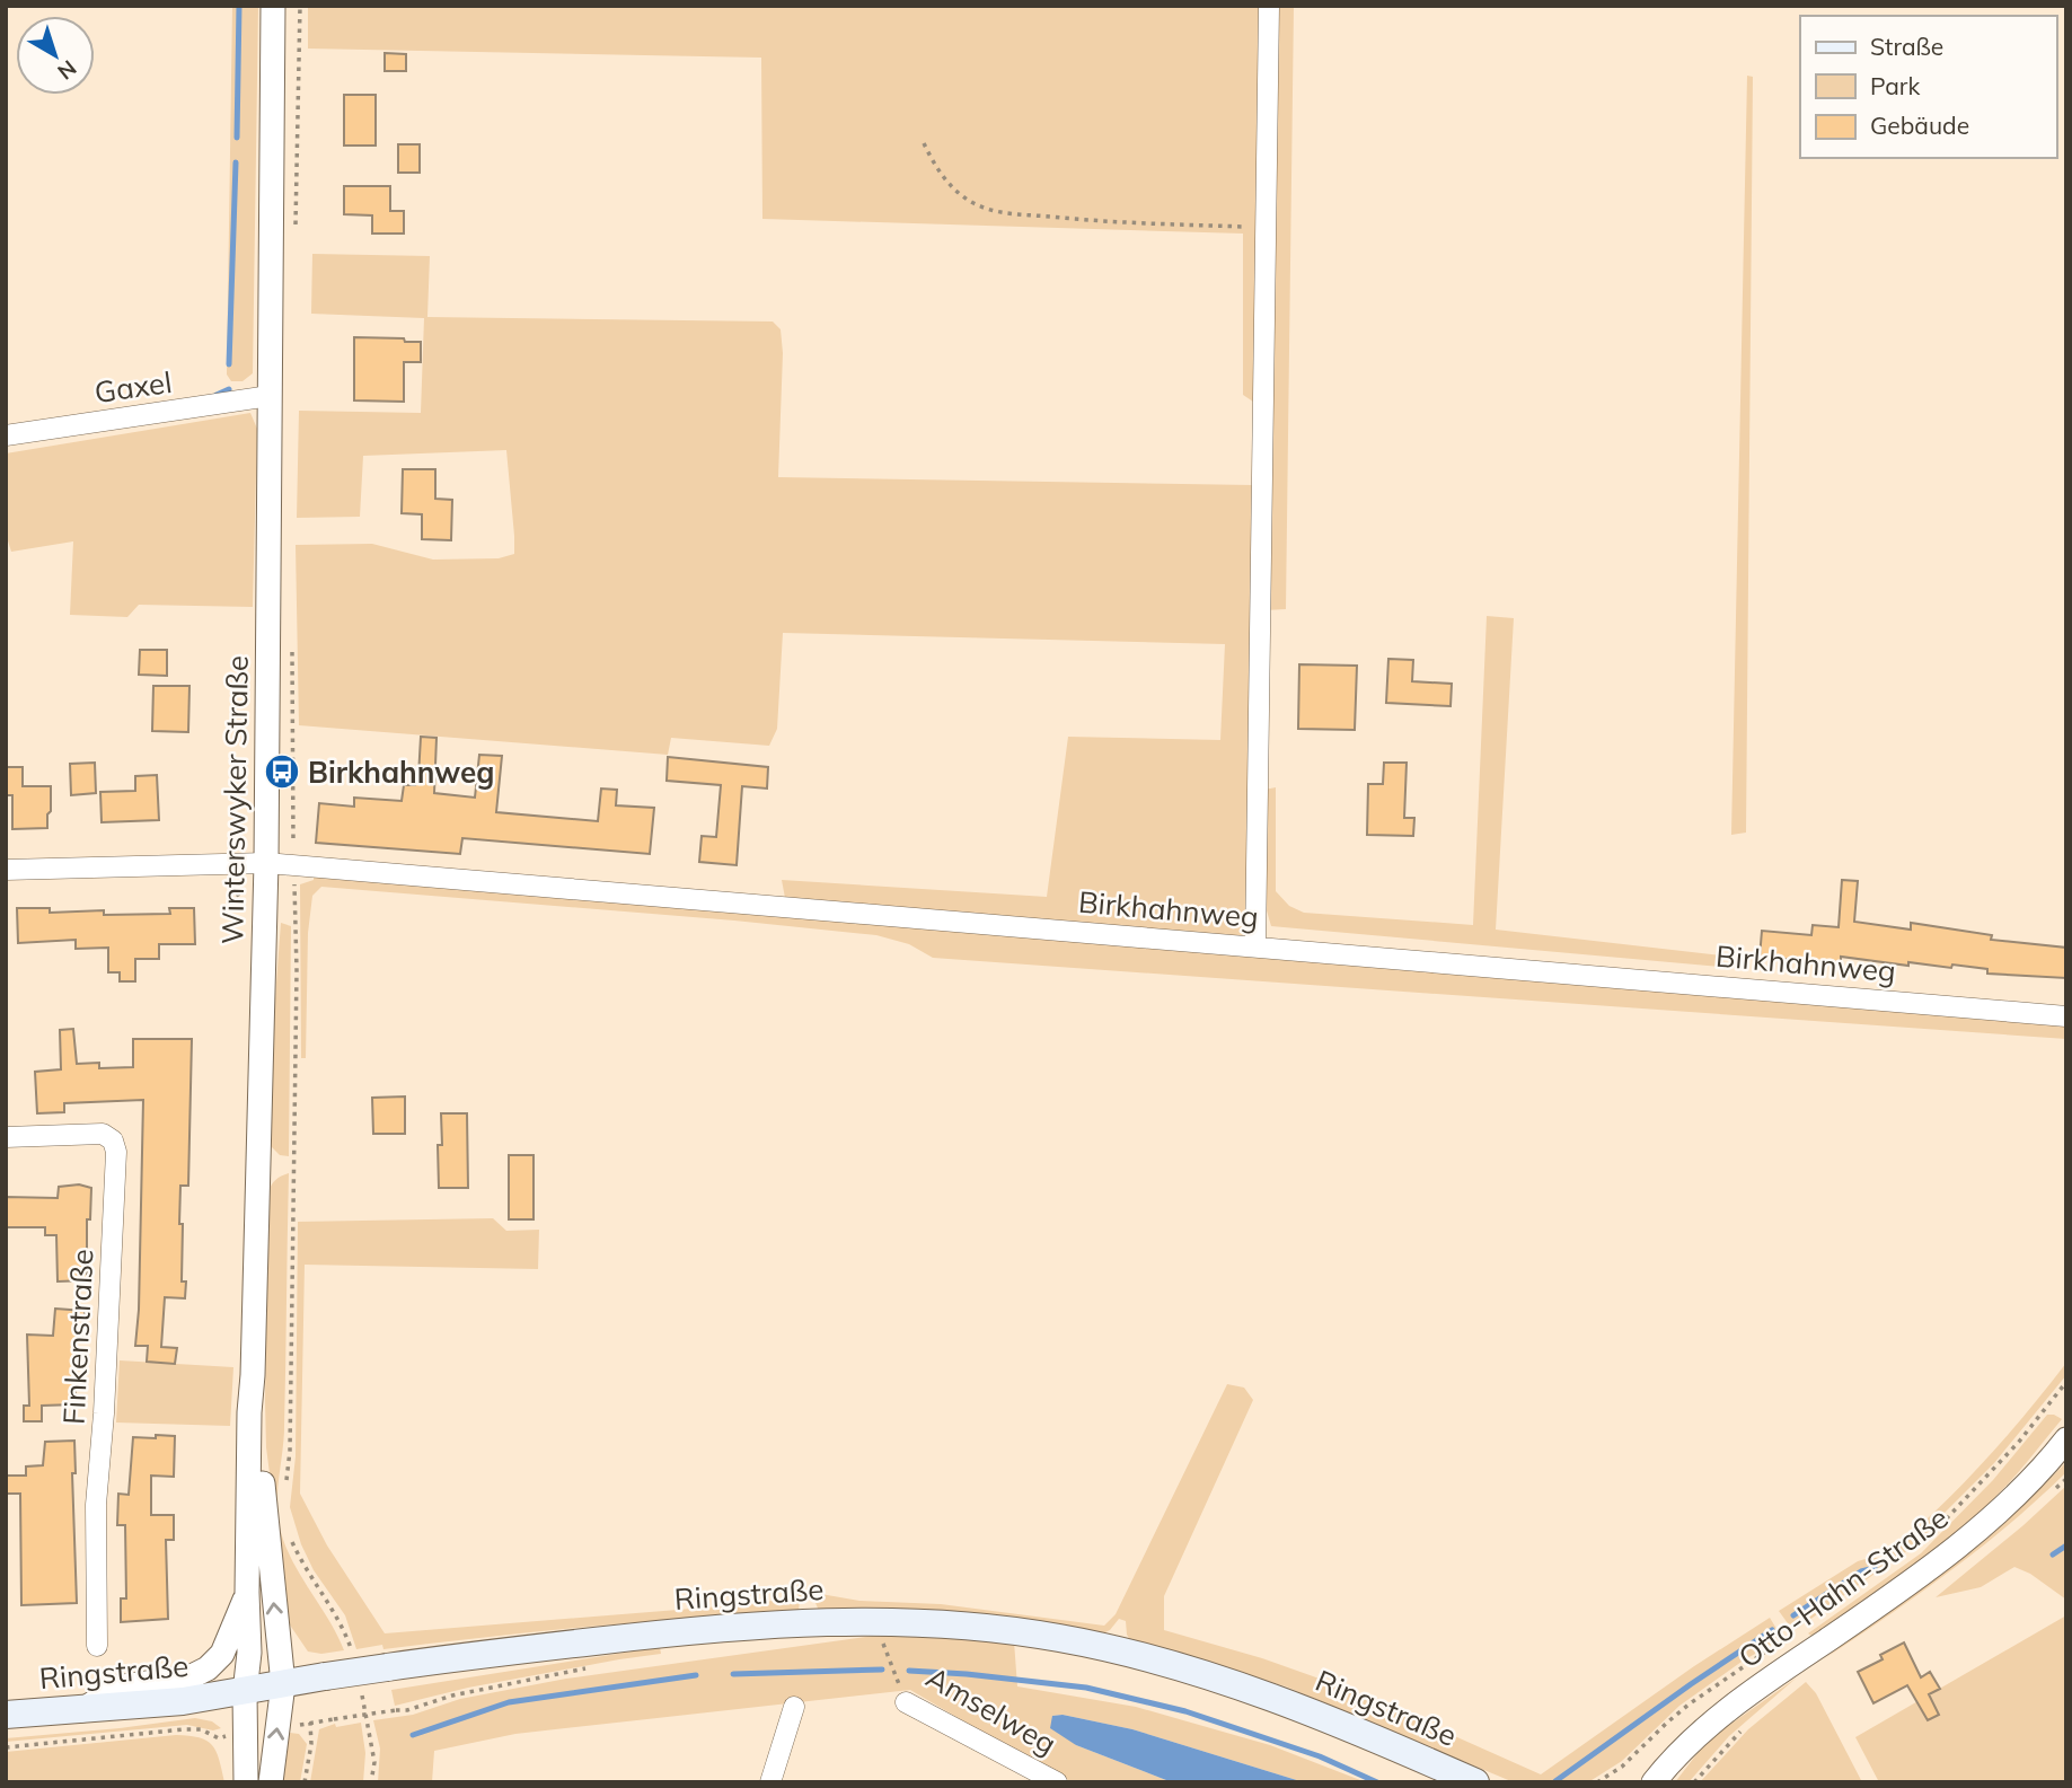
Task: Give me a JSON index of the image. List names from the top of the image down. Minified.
{"streets":{"main road":["Ringstraße"],"street":["Gaxel","Winterswyker Straße","Birkhahnweg","Finkenstraße","Otto-Hahn-Straße","Amselweg"]},"crossings":[["Gaxel","Winterswyker Straße"],["Winterswyker Straße","Birkhahnweg"],["Winterswyker Straße","Ringstraße"]],"places":{"bus stop":["Birkhahnweg"]},"legend":["Straße","Park","Gebäude"],"north":"bottom right"}
